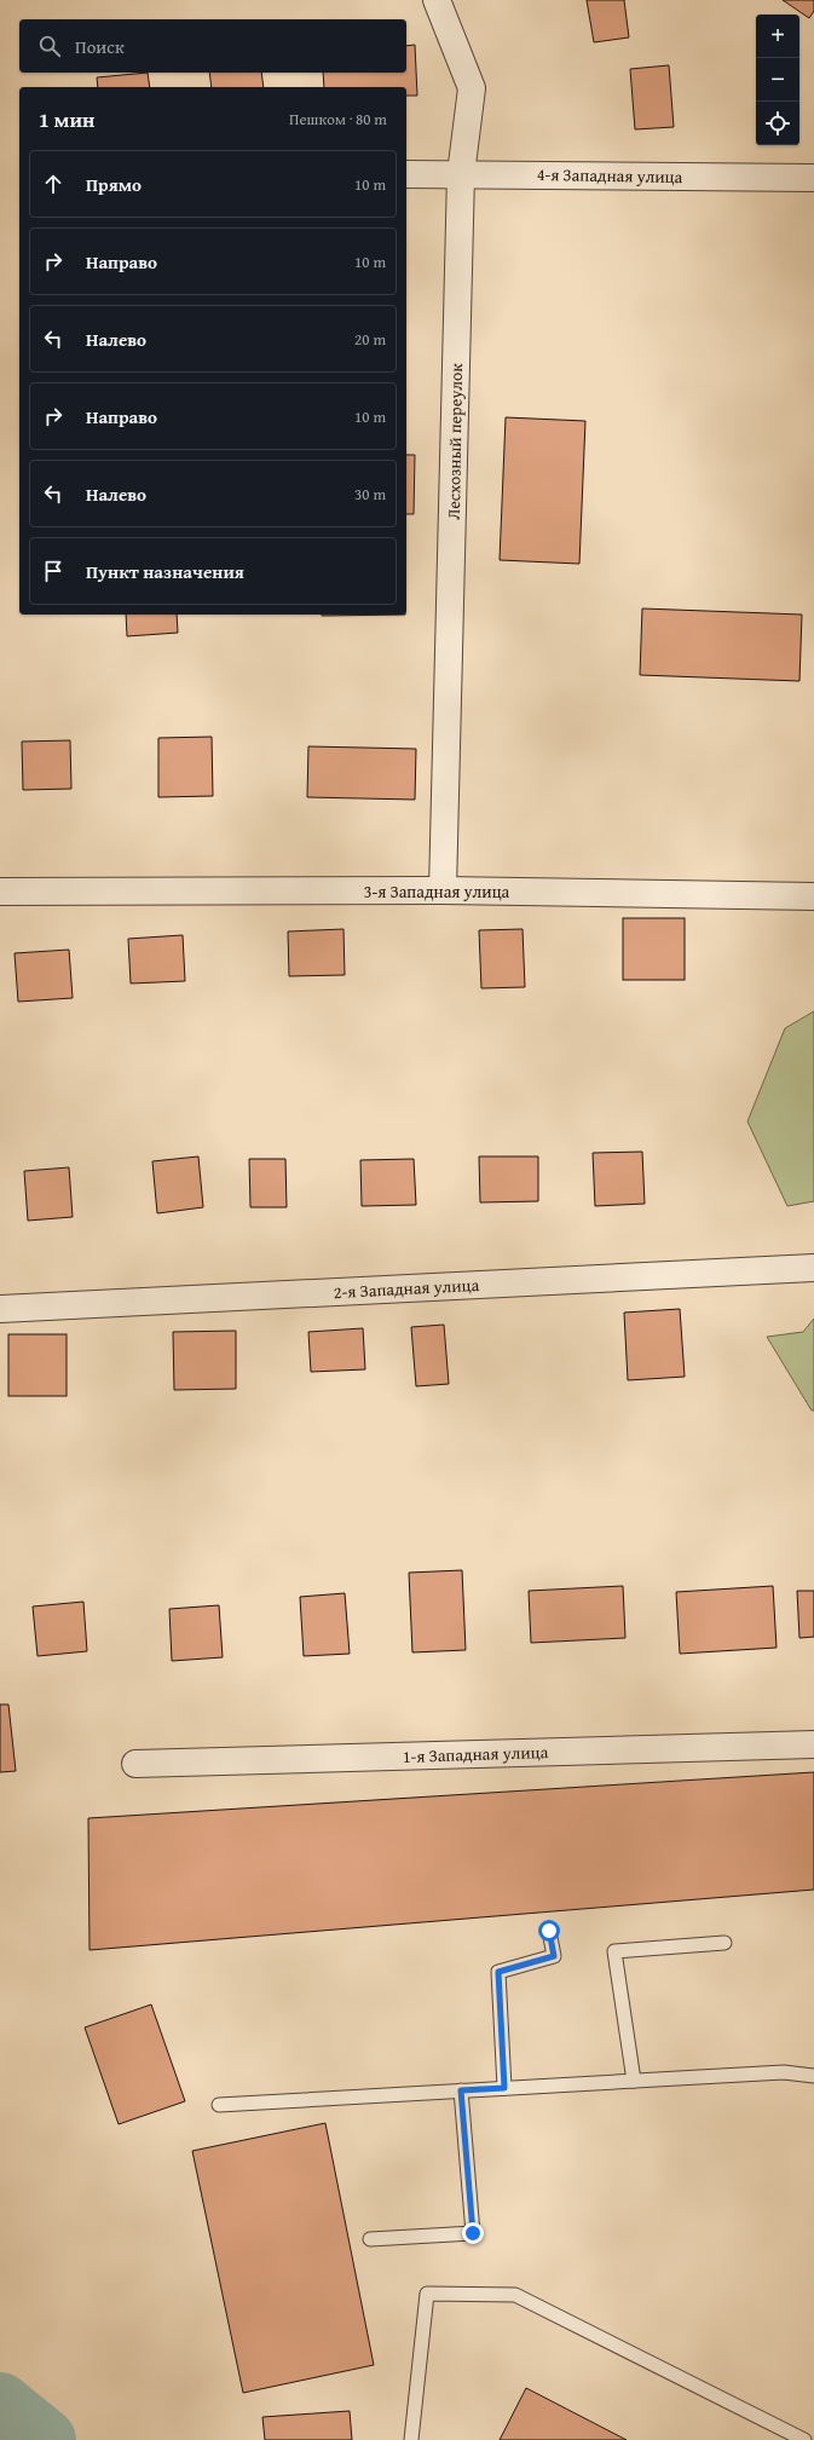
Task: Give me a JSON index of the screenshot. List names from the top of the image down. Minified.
{"streets":{"street":["4-я Западная улица","Лесхозный переулок","3-я Западная улица","2-я Западная улица","1-я Западная улица"]},"crossings":[["4-я Западная улица","Лесхозный переулок"],["Лесхозный переулок","3-я Западная улица"]],"page":{"map_buttons":["+","−"],"search":"Поиск","heading":["1 мин","Пешком · 80 m"],"list":[["Прямо","10 m"],["Направо","10 m"],["Налево","20 m"],["Направо","10 m"],["Налево","30 m"],"Пункт назначения"]}}
